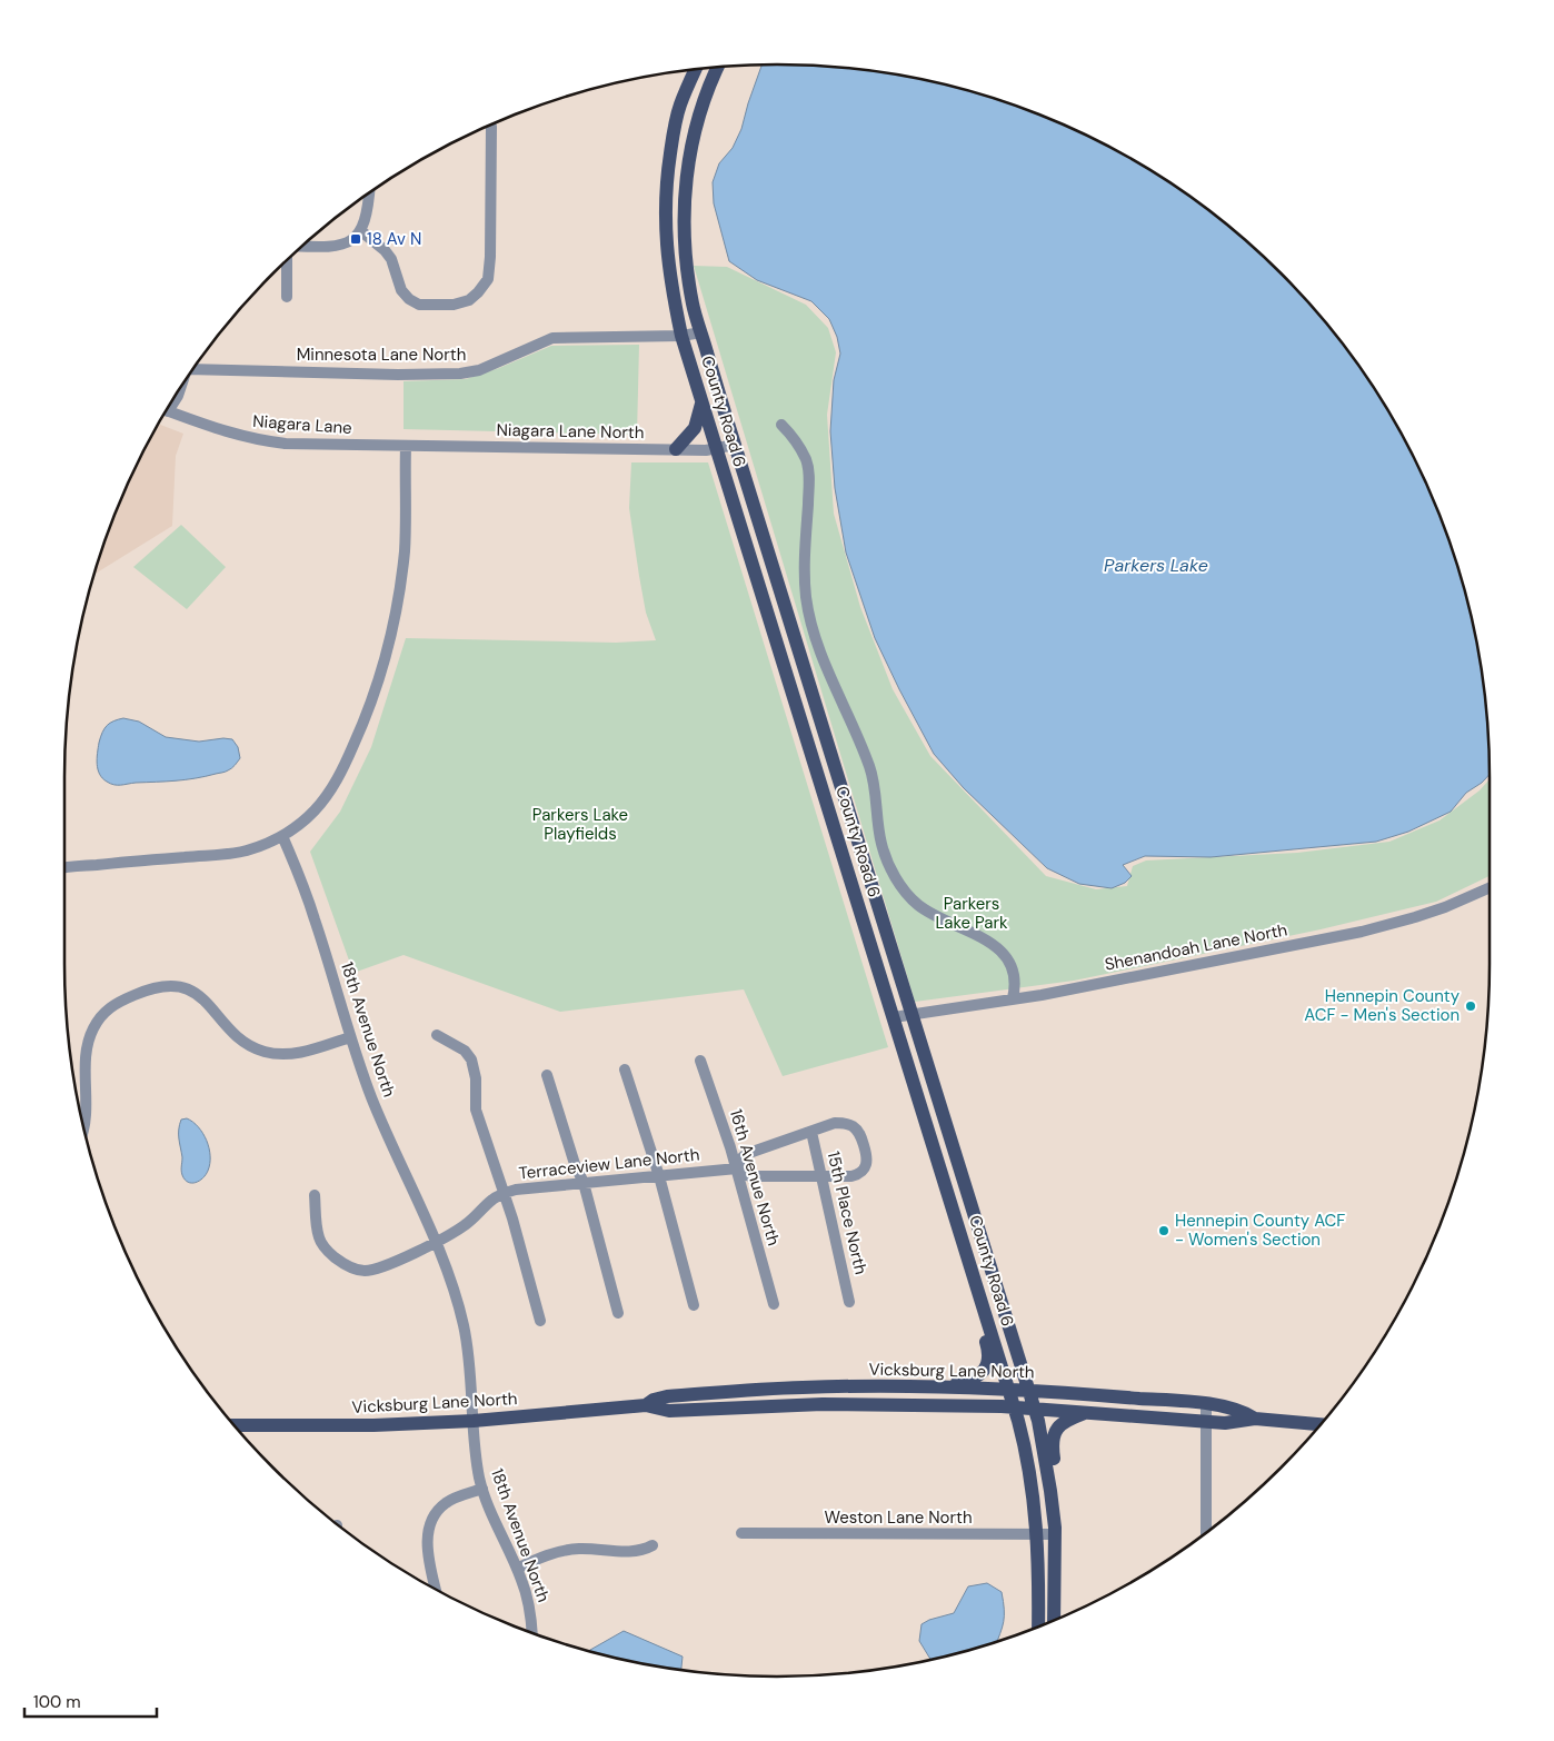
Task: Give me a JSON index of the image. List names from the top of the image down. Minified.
{"streets":{"main road":["County Road 6","Vicksburg Lane North"],"street":["Minnesota Lane North","Niagara Lane","Niagara Lane North","Shenandoah Lane North","18th Avenue North","Terraceview Lane North","16th Avenue North","15th Place North","Weston Lane North"]},"crossings":[["Minnesota Lane North","County Road 6"],["County Road 6","Niagara Lane North"],["County Road 6","Shenandoah Lane North"],["County Road 6","Vicksburg Lane North"],["County Road 6","Weston Lane North"],["Niagara Lane","Niagara Lane North"],["18th Avenue North","Terraceview Lane North"],["18th Avenue North","Vicksburg Lane North"],["Terraceview Lane North","16th Avenue North"]],"water":["Parkers Lake"],"parks":["Parkers Lake Playfields","Parkers Lake Park"],"places":{"transit":["18 Av N"],"other":["Hennepin County ACF - Men's Section","Hennepin County ACF - Women's Section"]},"scale_bar":"100 m"}
